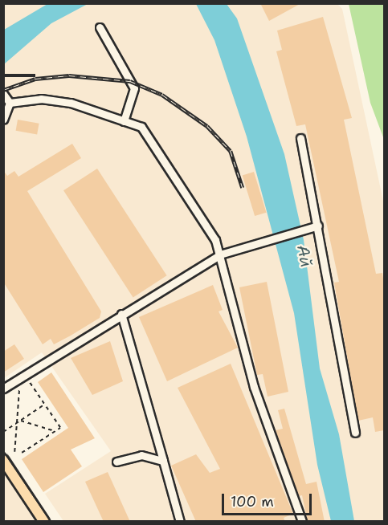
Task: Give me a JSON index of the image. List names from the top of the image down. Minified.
{"water":["Ай"],"scale_bar":"100 m"}
